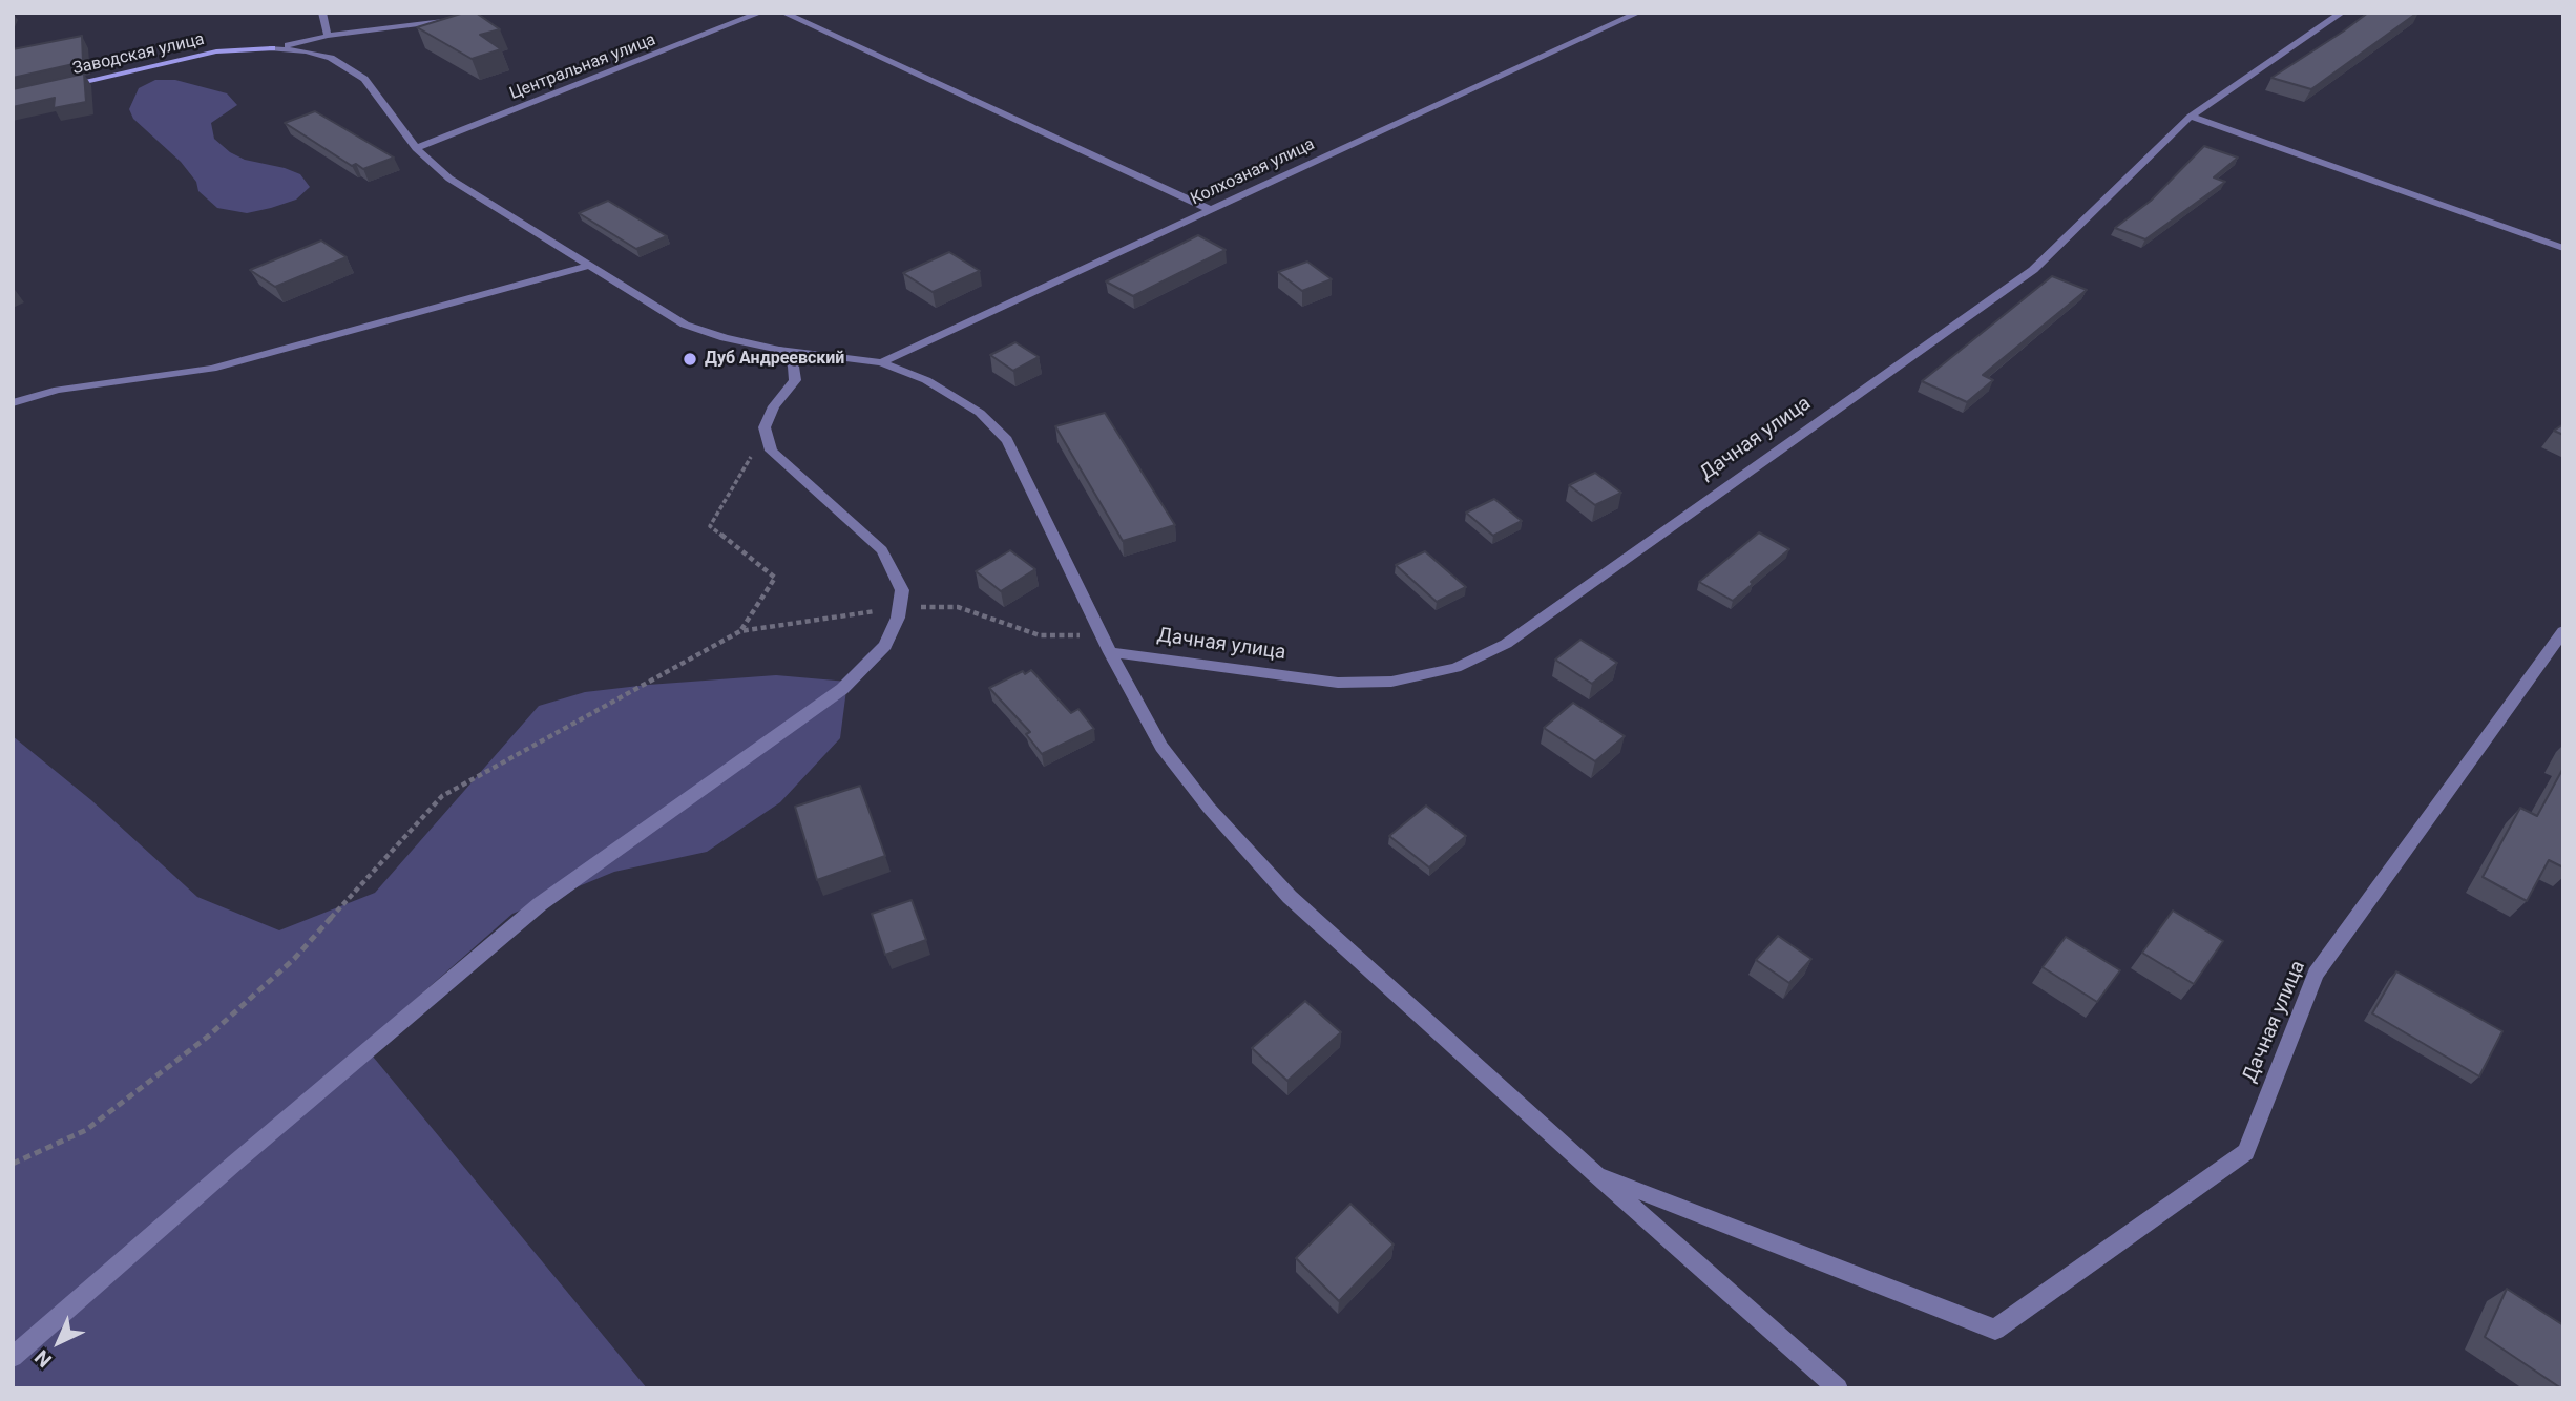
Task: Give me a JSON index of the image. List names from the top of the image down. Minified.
{"streets":{"street":["Заводская улица","Центральная улица","Колхозная улица","Дачная улица"]},"places":["Дуб Андреевский"],"north":"bottom left"}
